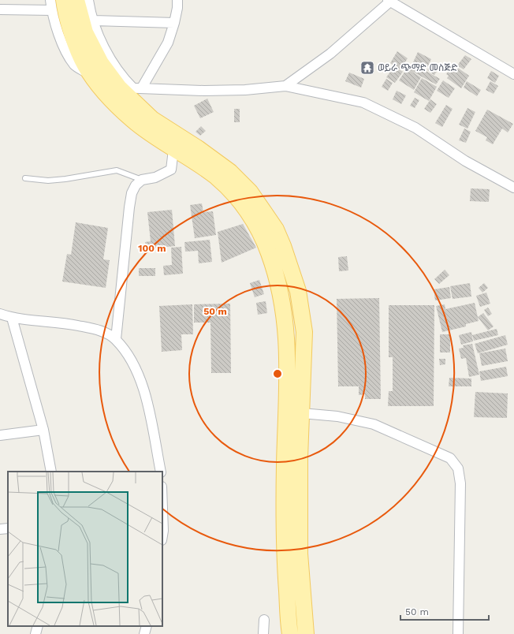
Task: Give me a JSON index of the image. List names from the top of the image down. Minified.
{"places":{"temple":["ወይራ ጭማድ መስጅድ"]},"scale_bar":"50 m","rings":["100 m","50 m"]}
